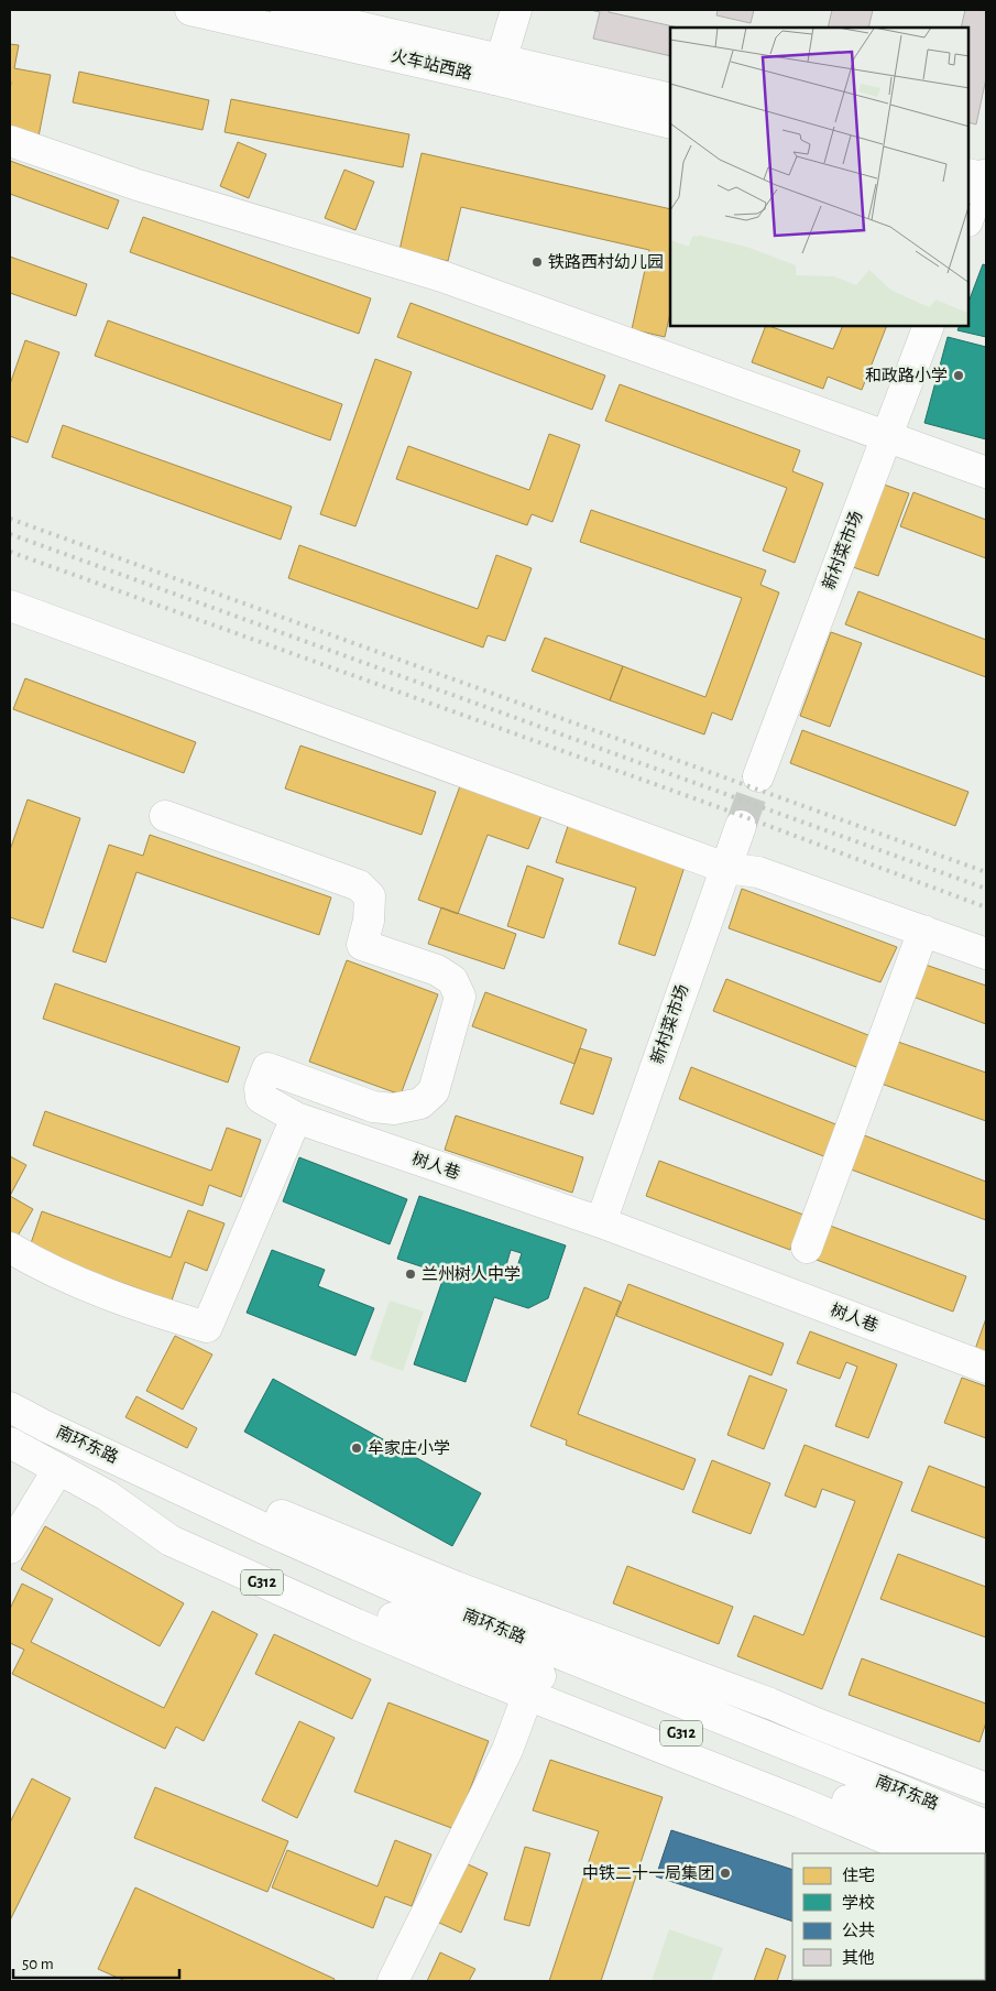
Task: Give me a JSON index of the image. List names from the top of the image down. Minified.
{"streets":{"main road":["火车站西路","新村菜市场","树人巷","南环东路","G312"]},"crossings":[["新村菜市场","树人巷"]],"places":["铁路西村幼儿园","和政路小学","兰州树人中学","牟家庄小学","中铁二十一局集团"],"legend":["住宅","学校","公共","其他"],"scale_bar":"50 m"}
